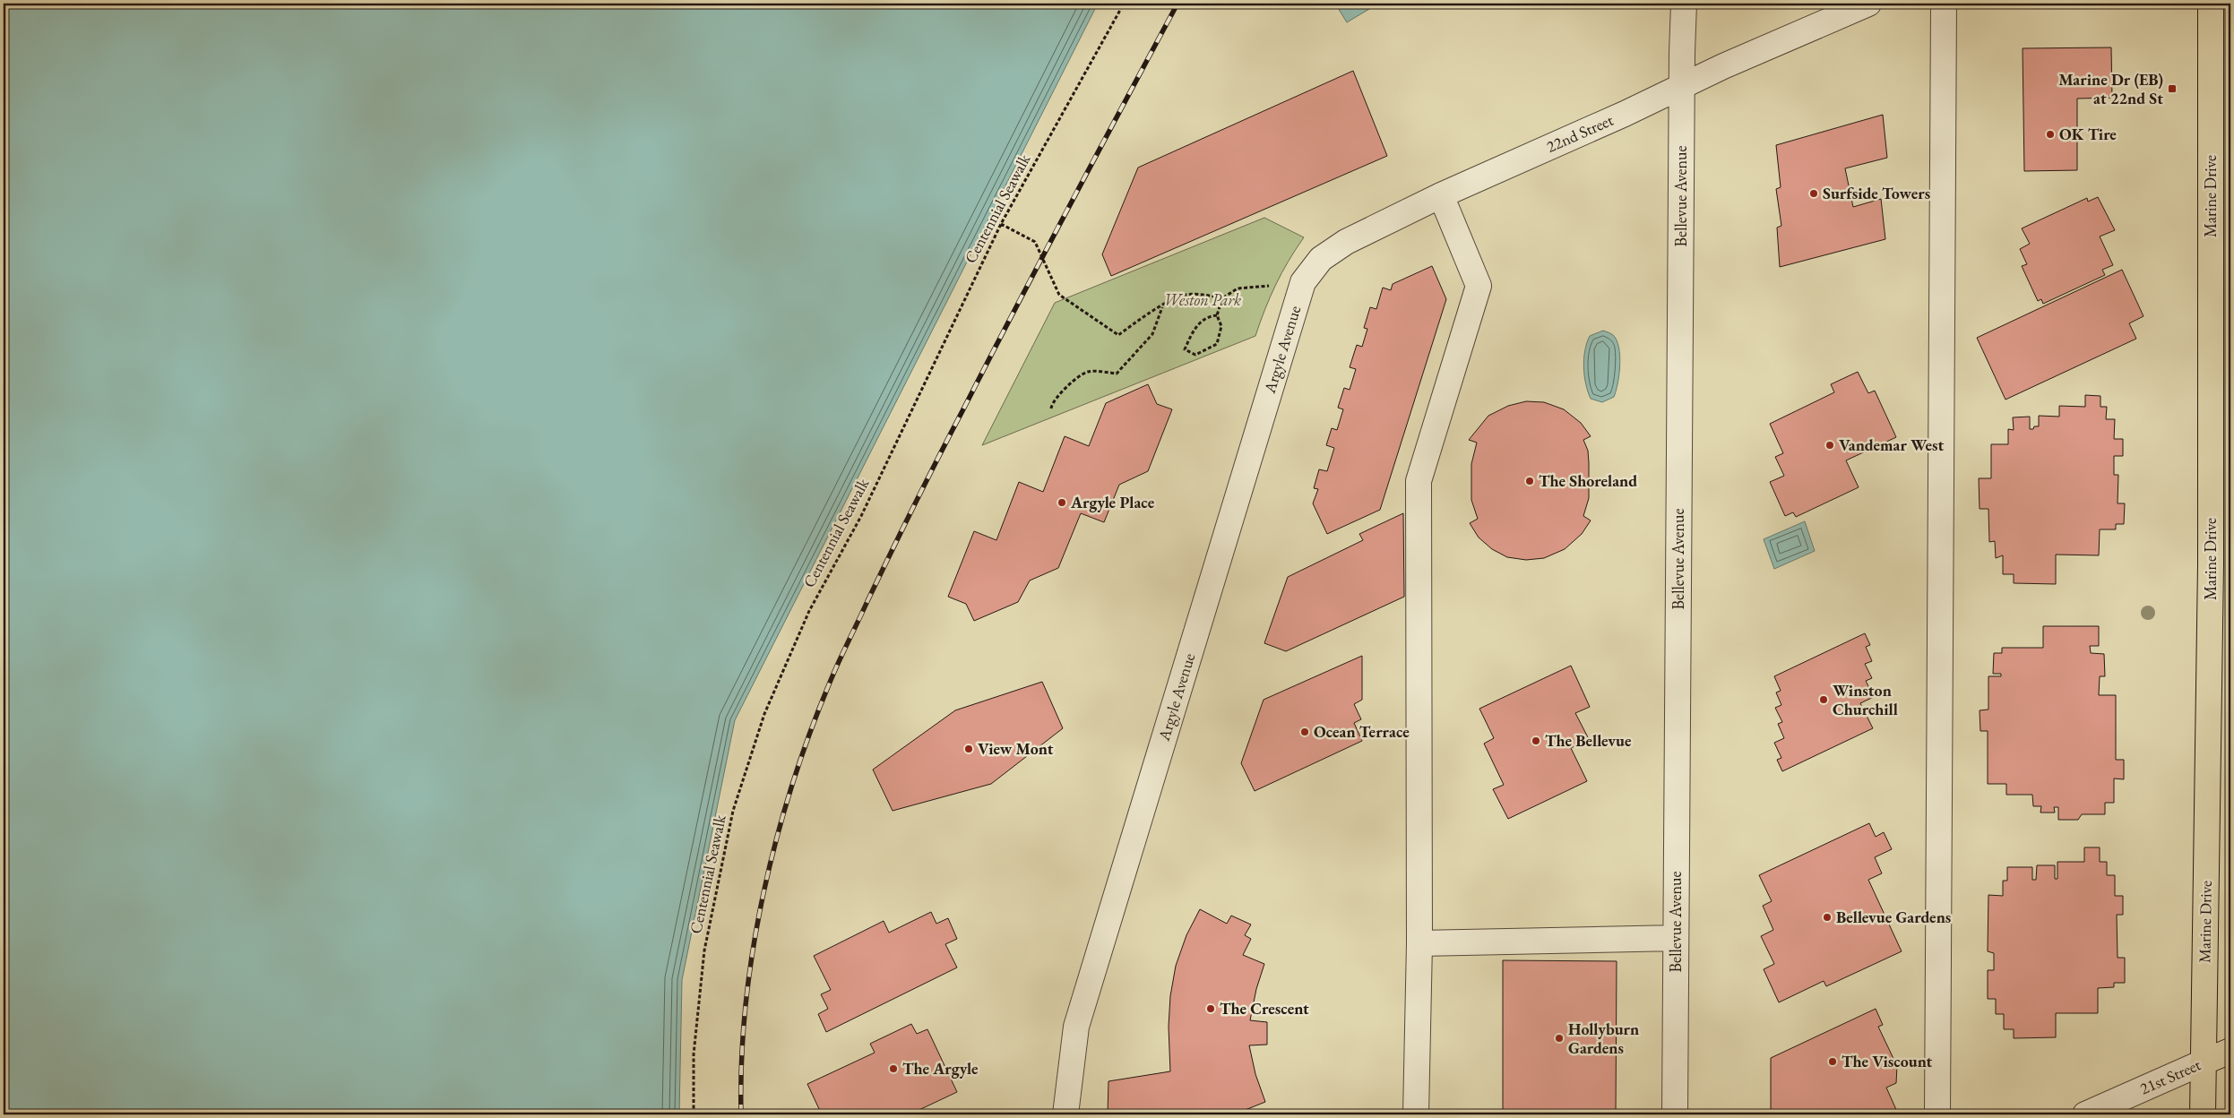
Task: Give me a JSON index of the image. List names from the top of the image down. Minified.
{"streets":{"main road":["Marine Drive","21st Street"],"street":["22nd Street","Bellevue Avenue","Argyle Avenue"],"path":["Centennial Seawalk"]},"crossings":[["22nd Street","Bellevue Avenue"],["22nd Street","Argyle Avenue"],["Marine Drive","21st Street"]],"parks":["Weston Park"],"places":{"transit":["Marine Dr (EB) at 22nd St"],"other":["OK Tire","Surfside Towers","Vandemar West","The Shoreland","Argyle Place","Winston Churchill","Ocean Terrace","The Bellevue","View Mont","Bellevue Gardens","The Crescent","Hollyburn Gardens","The Viscount","The Argyle"]}}
